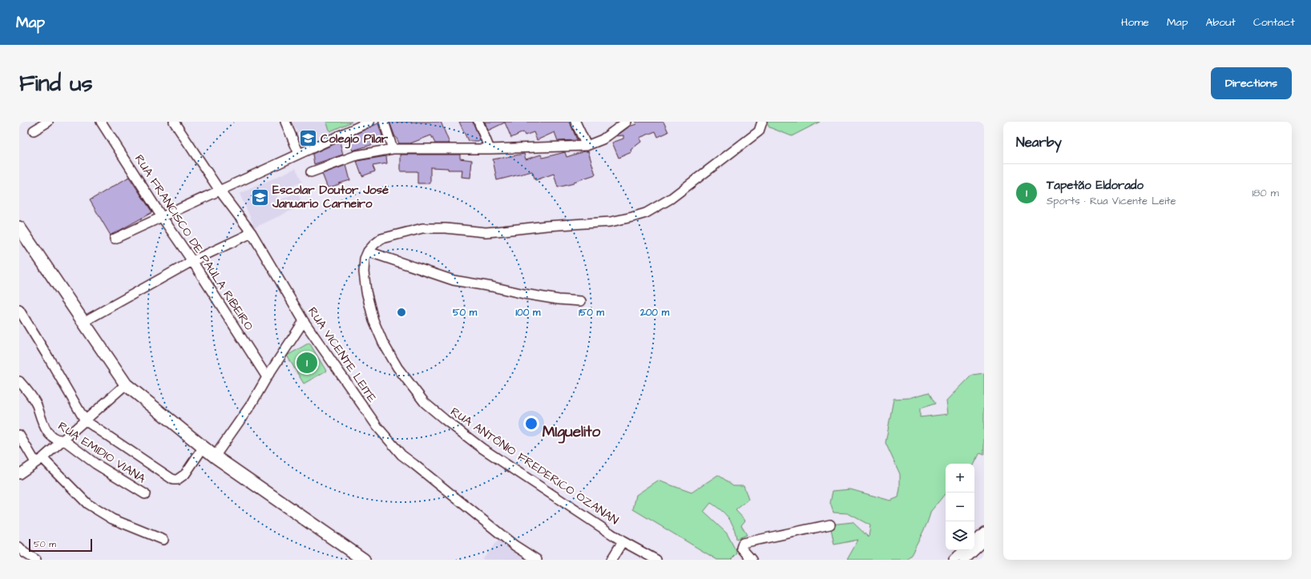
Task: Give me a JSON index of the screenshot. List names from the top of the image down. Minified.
{"streets":{"street":["RUA FRANCISCO DE PAULA RIBEIRO","RUA VICENTE LEITE","RUA EMIDIO VIANA","RUA ANTÔNIO FREDERICO OZANAN"]},"districts":["MIguelito"],"places":{"school or university":["Colegio Pilar","Escolar Doutor José Januario Carneiro"]},"scale_bar":"50 m","page":{"header":"Map","nav":["Home","Map","About","Contact"],"buttons":"Directions","title":"Find us","heading":"Nearby","list":[{"mark":"1","name":"Tapetão Eldorado","note":"Sports · Rua Vicente Leite","value":"180 m"}],"pins":"1","map_buttons":["+","−"],"scale":"50 m"},"rings":["50 m","100 m","150 m","200 m"]}
